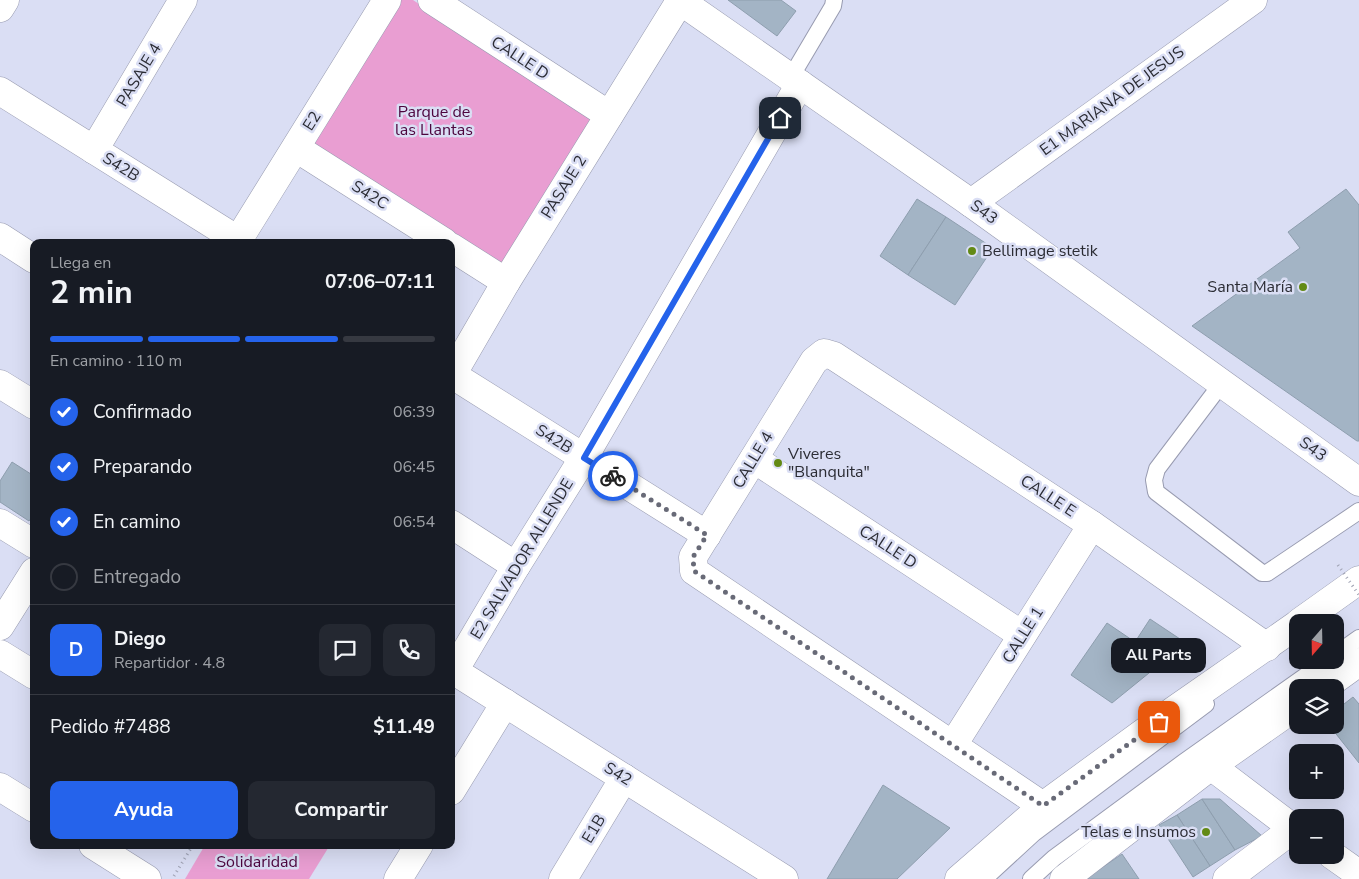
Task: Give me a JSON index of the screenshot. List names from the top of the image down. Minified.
{"streets":{"street":["CALLE D","PASAJE 4","E1 MARIANA DE JESUS","E2","S42B","PASAJE 2","S42C","S43","CALLE 4","CALLE E","E2 SALVADOR ALLENDE","CALLE 1","S42","E1B"]},"crossings":[["CALLE D","PASAJE 2"],["CALLE D","CALLE 4"],["CALLE D","CALLE 1"],["PASAJE 4","S42B"],["E1 MARIANA DE JESUS","S43"],["E2","S42C"],["S42B","CALLE 4"],["S42B","E2 SALVADOR ALLENDE"],["PASAJE 2","S43"],["S43","E2 SALVADOR ALLENDE"],["CALLE 4","CALLE E"],["CALLE 4","CALLE 1"],["CALLE E","CALLE 1"],["S42","E1B"]],"parks":["Parque de las Llantas","Solidaridad"],"places":["Bellimage stetik","Santa María","Viveres \"Blanquita\"","All Parts","Telas e Insumos"],"north":"bottom","page":{"heading":["2 min","Llega en","07:06–07:11"],"panel":["Diego","Repartidor · 4.8","Pedido #7488","$11.49"],"bar":"En camino · 110 m","list":[["Confirmado","06:39"],["Preparando","06:45"],["En camino","06:54"],"Entregado"],"map_buttons":["+","−"],"round":"D","bubble":"All Parts","buttons":["Ayuda","Compartir"]}}
